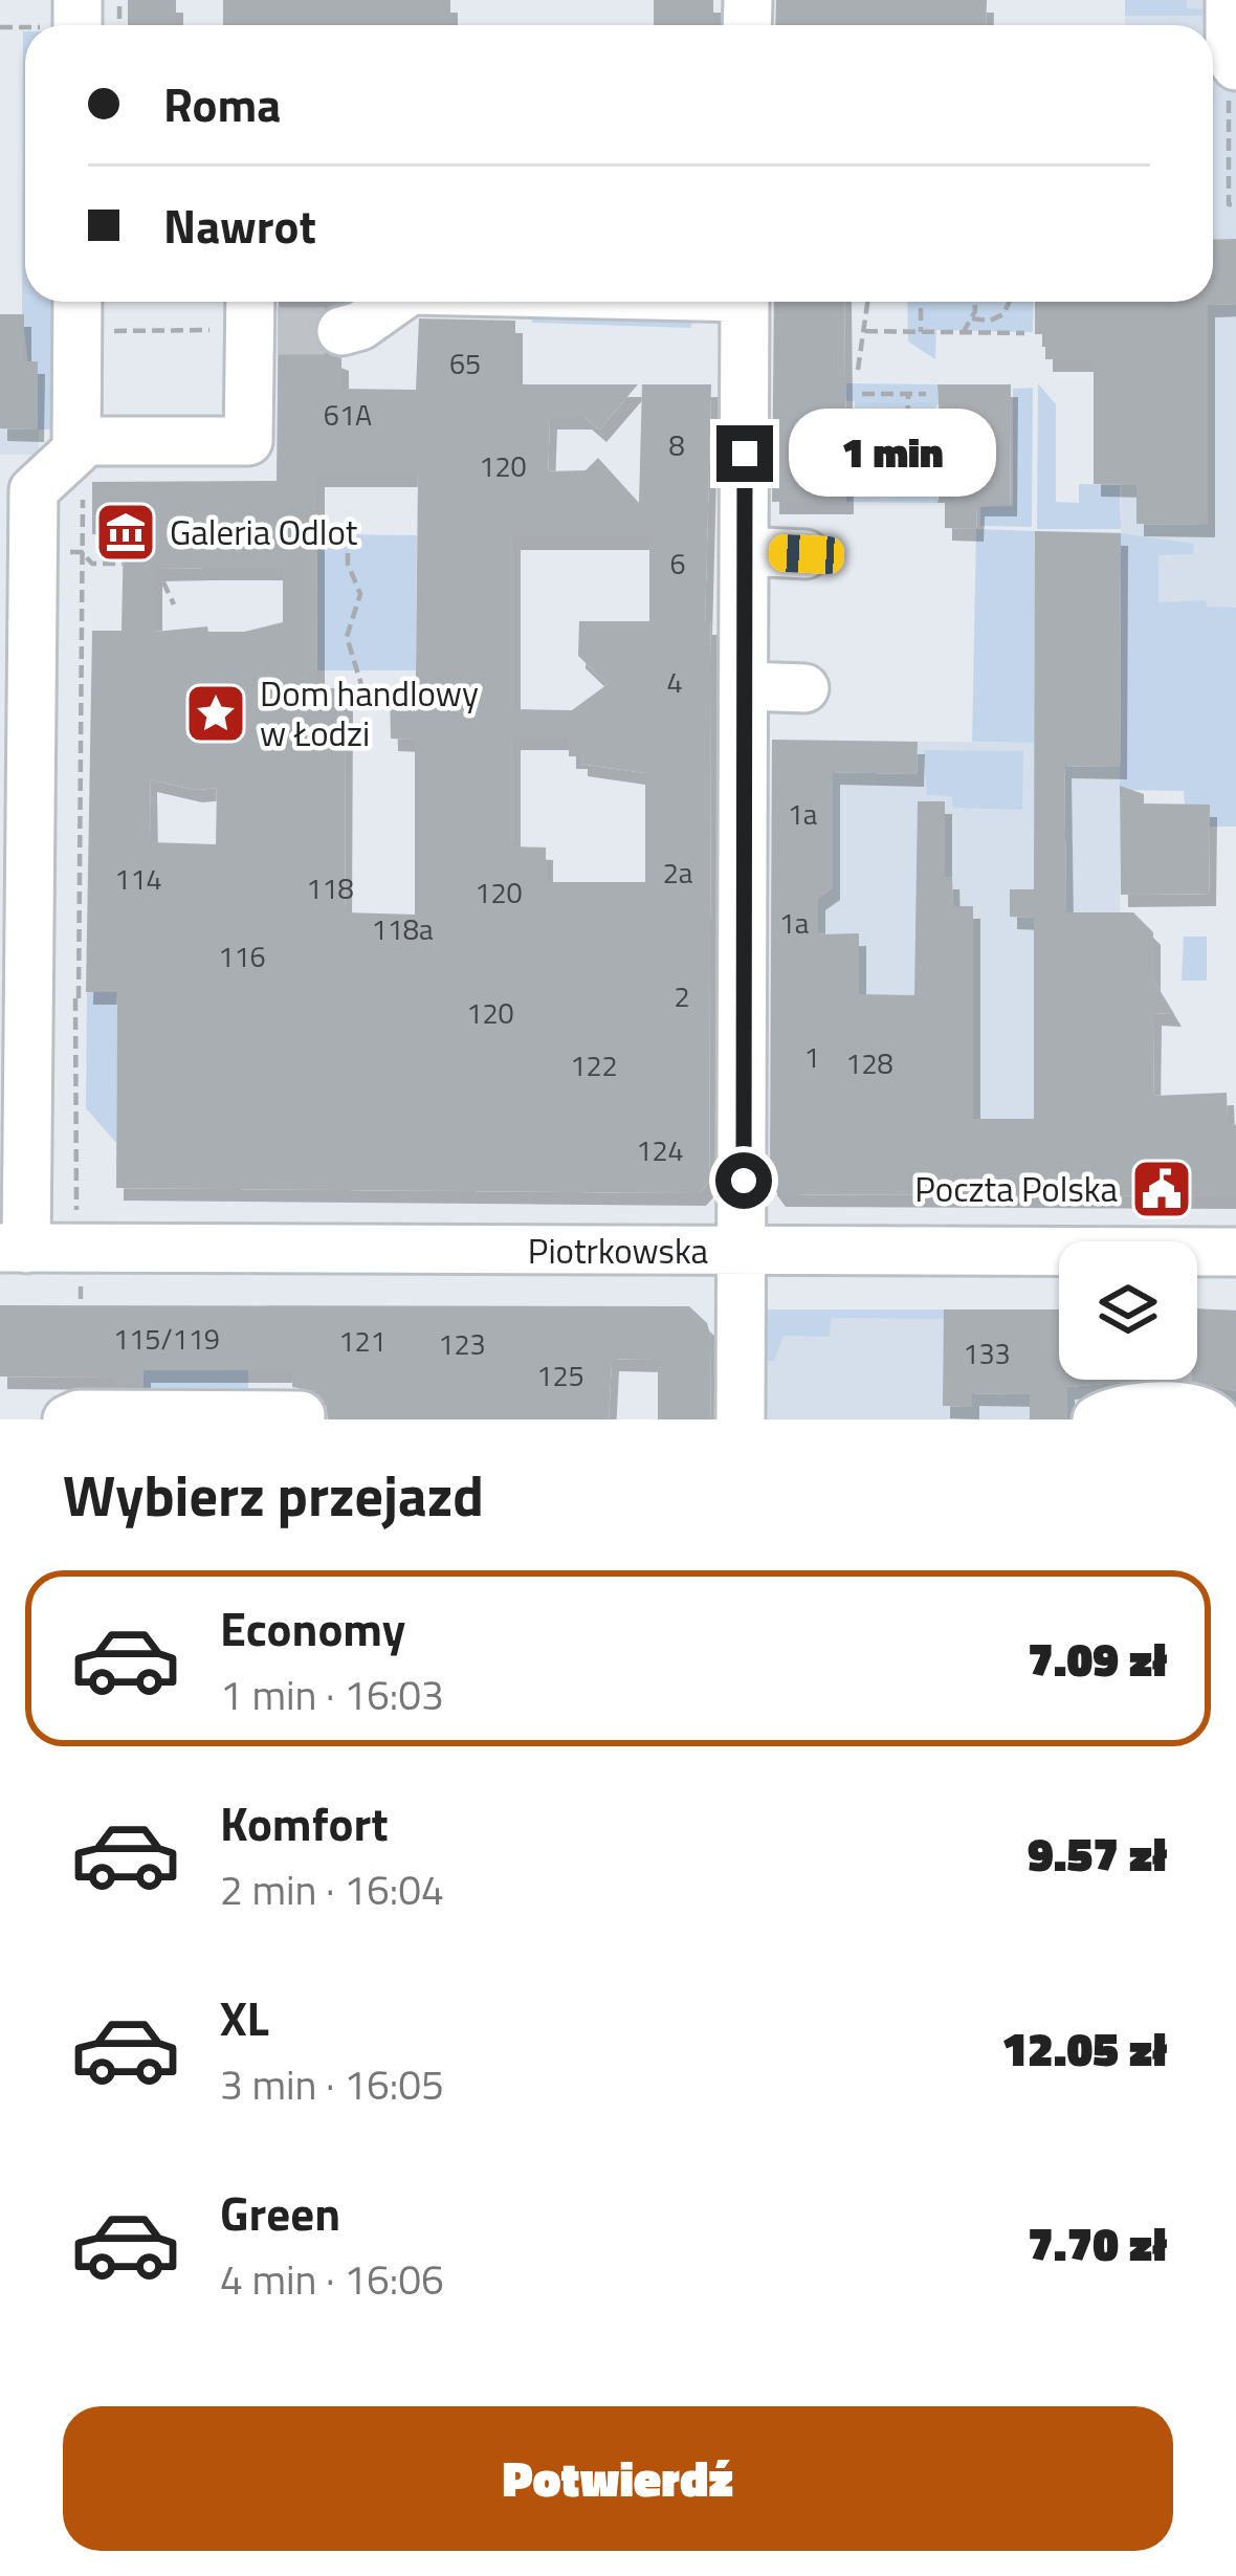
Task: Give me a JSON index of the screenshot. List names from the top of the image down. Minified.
{"streets":{"street":["Piotrkowska"]},"places":{"museum":["Galeria Odlot"],"place":["Dom handlowy w Łodzi"],"public building":["Poczta Polska"]},"house_numbers":["65","61A","8","120","6","4","1a","2a","114","118","120","1a","118a","116","2","120","1","128","122","124","115/119","121","123","133","125"],"page":{"banner":["Roma","Nawrot"],"bubble":"1 min","heading":"Wybierz przejazd","list":[{"name":"Economy","note":"1 min · 16:03","value":"7.09 zł"},{"name":"Komfort","note":"2 min · 16:04","value":"9.57 zł"},{"name":"XL","note":"3 min · 16:05","value":"12.05 zł"},{"name":"Green","note":"4 min · 16:06","value":"7.70 zł"}],"buttons":"Potwierdź"}}
